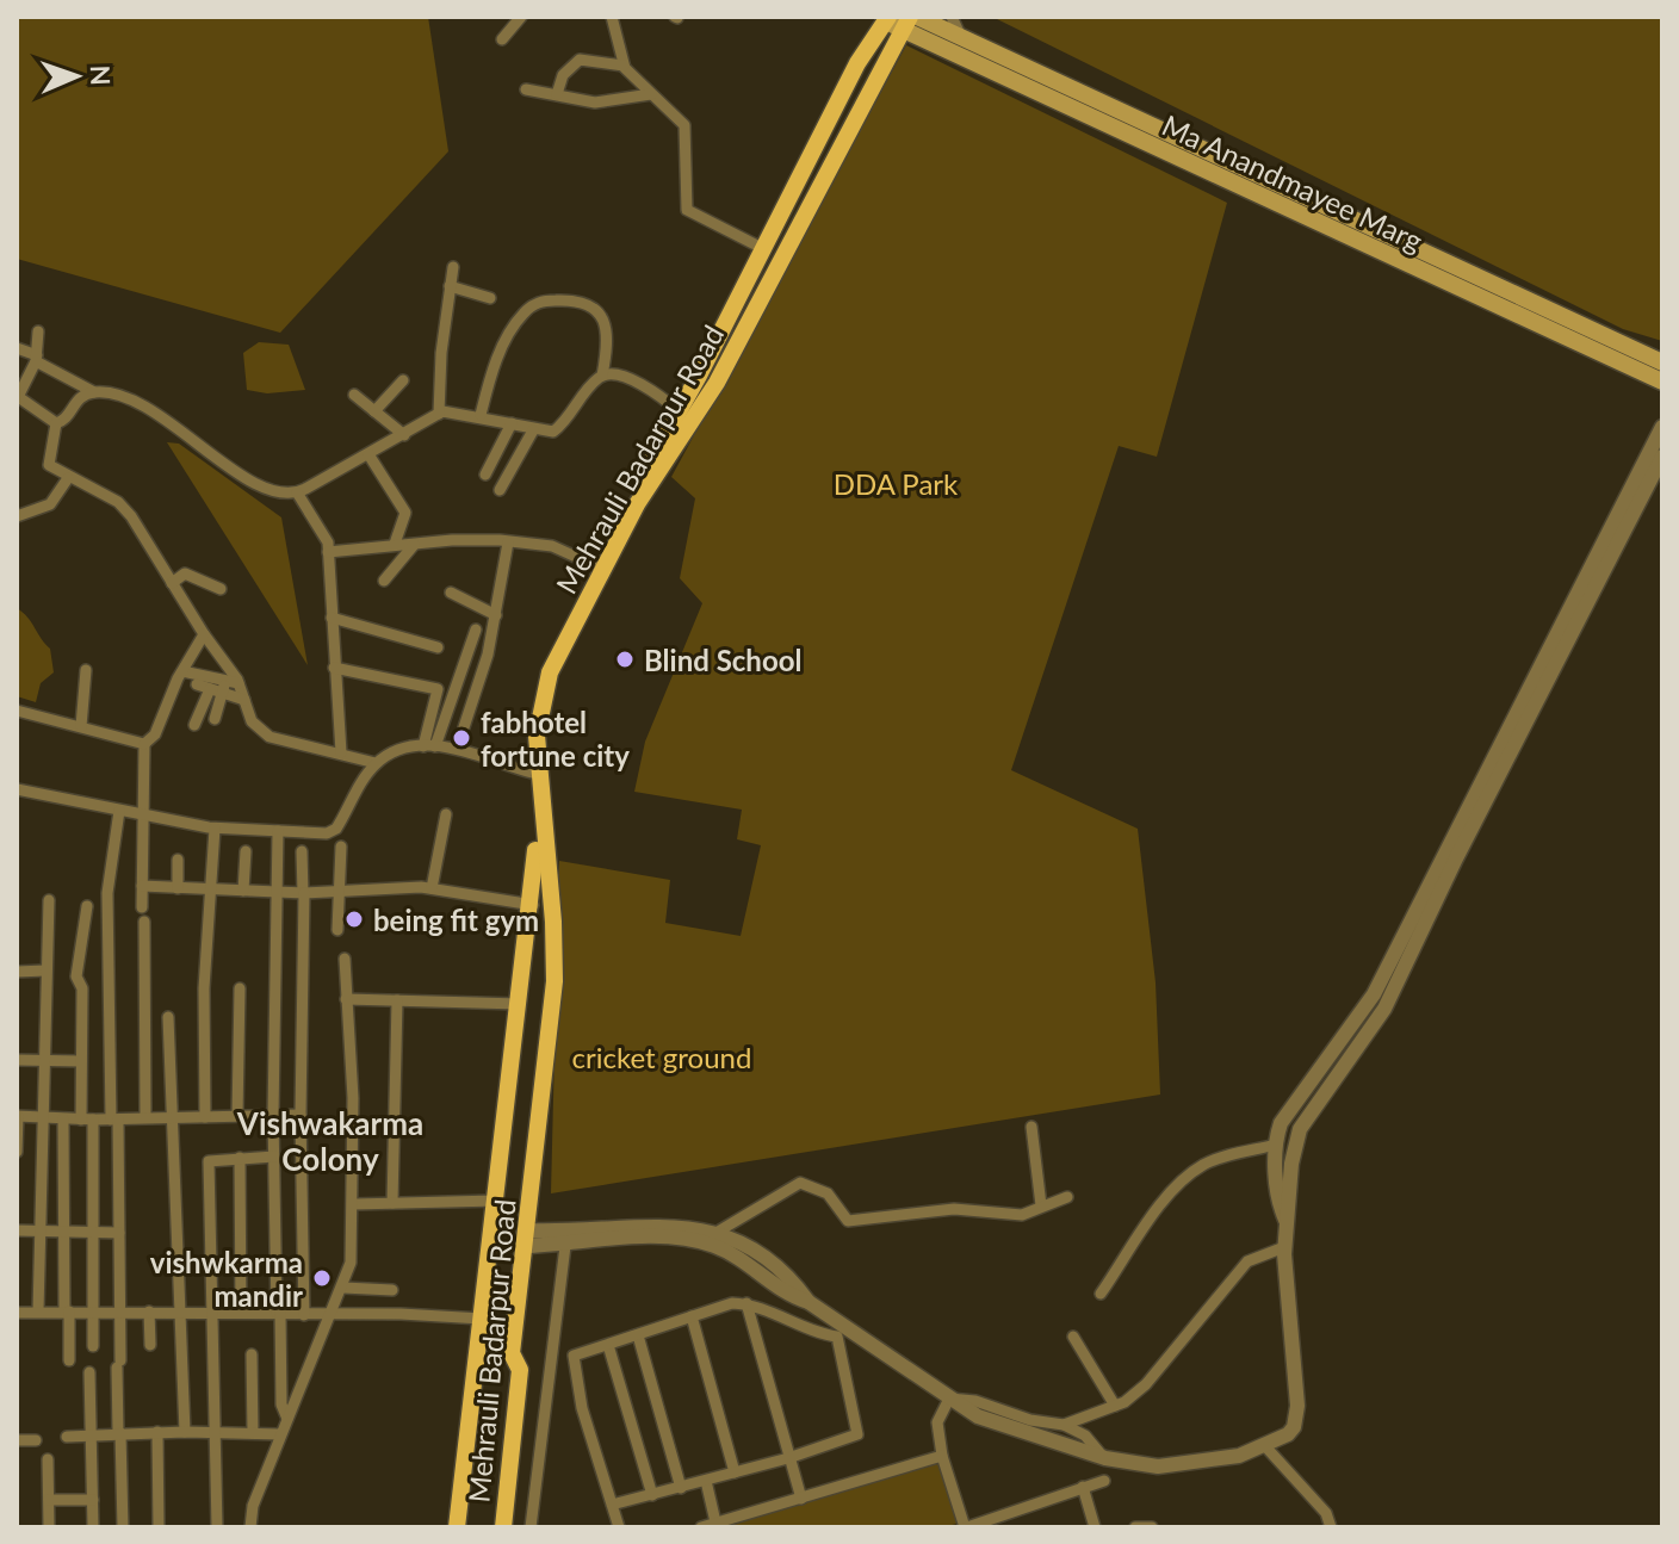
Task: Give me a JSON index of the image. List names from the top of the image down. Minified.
{"streets":{"main road":["Ma Anandmayee Marg","Mehrauli Badarpur Road"]},"crossings":[["Ma Anandmayee Marg","Mehrauli Badarpur Road"]],"districts":["Vishwakarma Colony"],"parks":["DDA Park","cricket ground"],"places":["Blind School","fabhotel fortune city","being fit gym","vishwkarma mandir"],"north":"right"}
